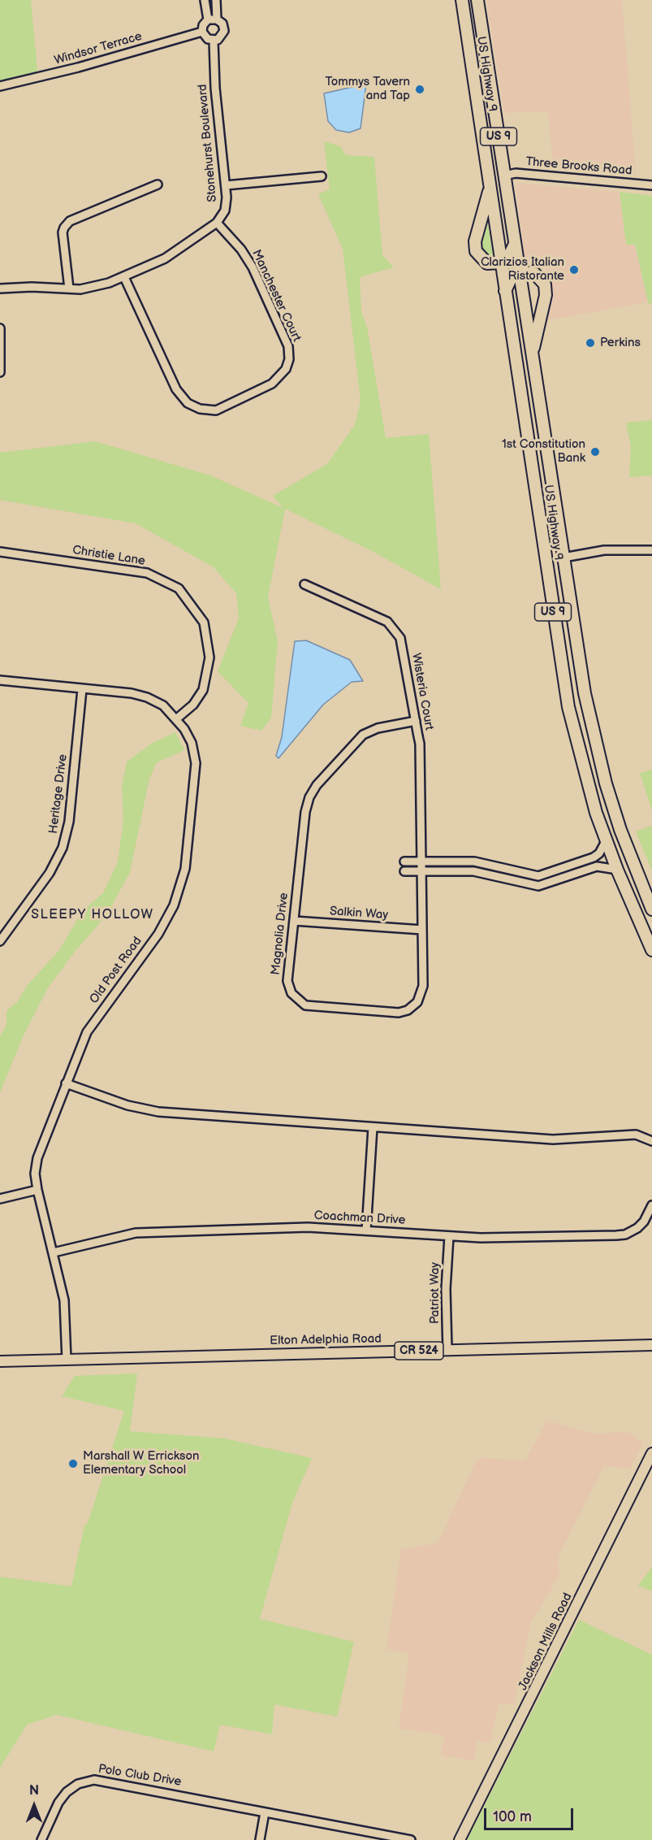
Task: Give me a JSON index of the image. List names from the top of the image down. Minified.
{"streets":{"highway":["US Highway 9","US 9"],"main road":["Elton Adelphia Road","CR 524","Jackson Mills Road"],"street":["Windsor Terrace","Stonehurst Boulevard","Three Brooks Road","Manchester Court","Christie Lane","Wisteria Court","Heritage Drive","Salkin Way","Magnolia Drive","Old Post Road","Coachman Drive","Patriot Way","Polo Club Drive"]},"crossings":[["Windsor Terrace","Stonehurst Boulevard"],["US Highway 9","Three Brooks Road"],["Stonehurst Boulevard","Manchester Court"],["Christie Lane","Old Post Road"],["Wisteria Court","Magnolia Drive"],["Heritage Drive","Old Post Road"],["Salkin Way","Magnolia Drive"],["Old Post Road","Coachman Drive"],["Old Post Road","Elton Adelphia Road"],["Coachman Drive","Patriot Way"],["Patriot Way","Elton Adelphia Road"]],"districts":["SLEEPY HOLLOW"],"places":["Tommys Tavern and Tap","Clarizios Italian Ristorante","Perkins","1st Constitution Bank","Marshall W Errickson Elementary School"],"scale_bar":"100 m","north":"top"}
